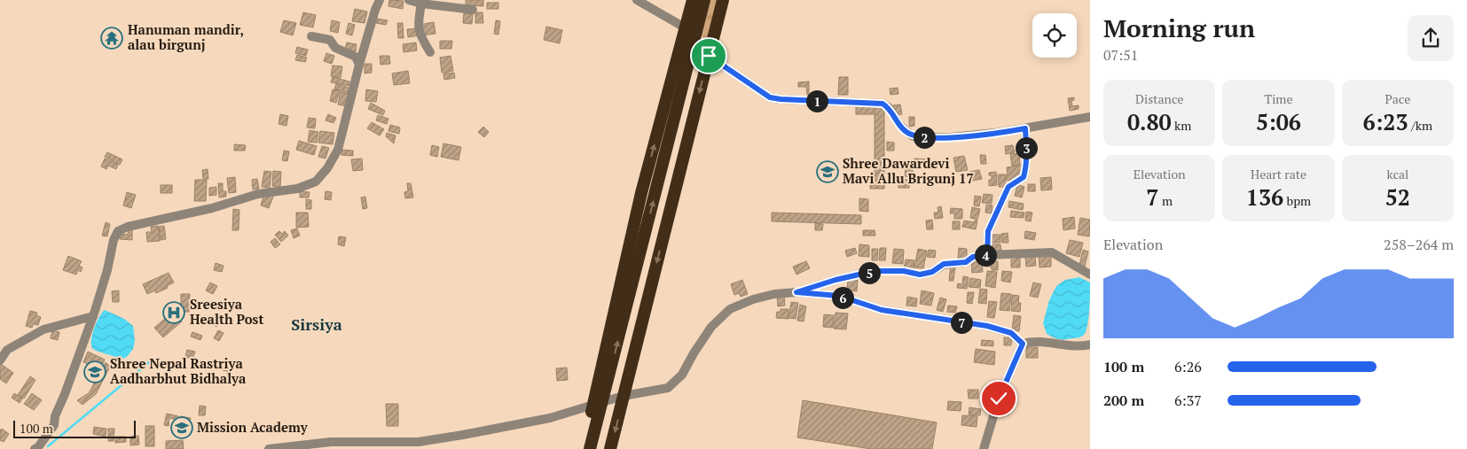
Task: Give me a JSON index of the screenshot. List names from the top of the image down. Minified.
{"districts":["Sirsiya"],"places":{"temple":["Hanuman mandir, alau birgunj"],"school or university":["Shree Dawardevi Mavi Allu Brigunj 17","Shree Nepal Rastriya Aadharbhut Bidhalya","Mission Academy"],"hospital":["Sreesiya Health Post"]},"scale_bar":"100 m","page":{"heading":["Morning run","07:51"],"stats":[["Distance","0.80 km"],["Time","5:06"],["Pace","6:23 /km"],["Elevation","7 m"],["Heart rate","136 bpm"],["kcal","52"]],"pins":["1","2","3","4","5","6","7"],"chart":["Elevation","258–264 m"],"list":[{"name":"100 m","note":"6:26"},{"name":"200 m","note":"6:37"}],"scale":"100 m"}}
